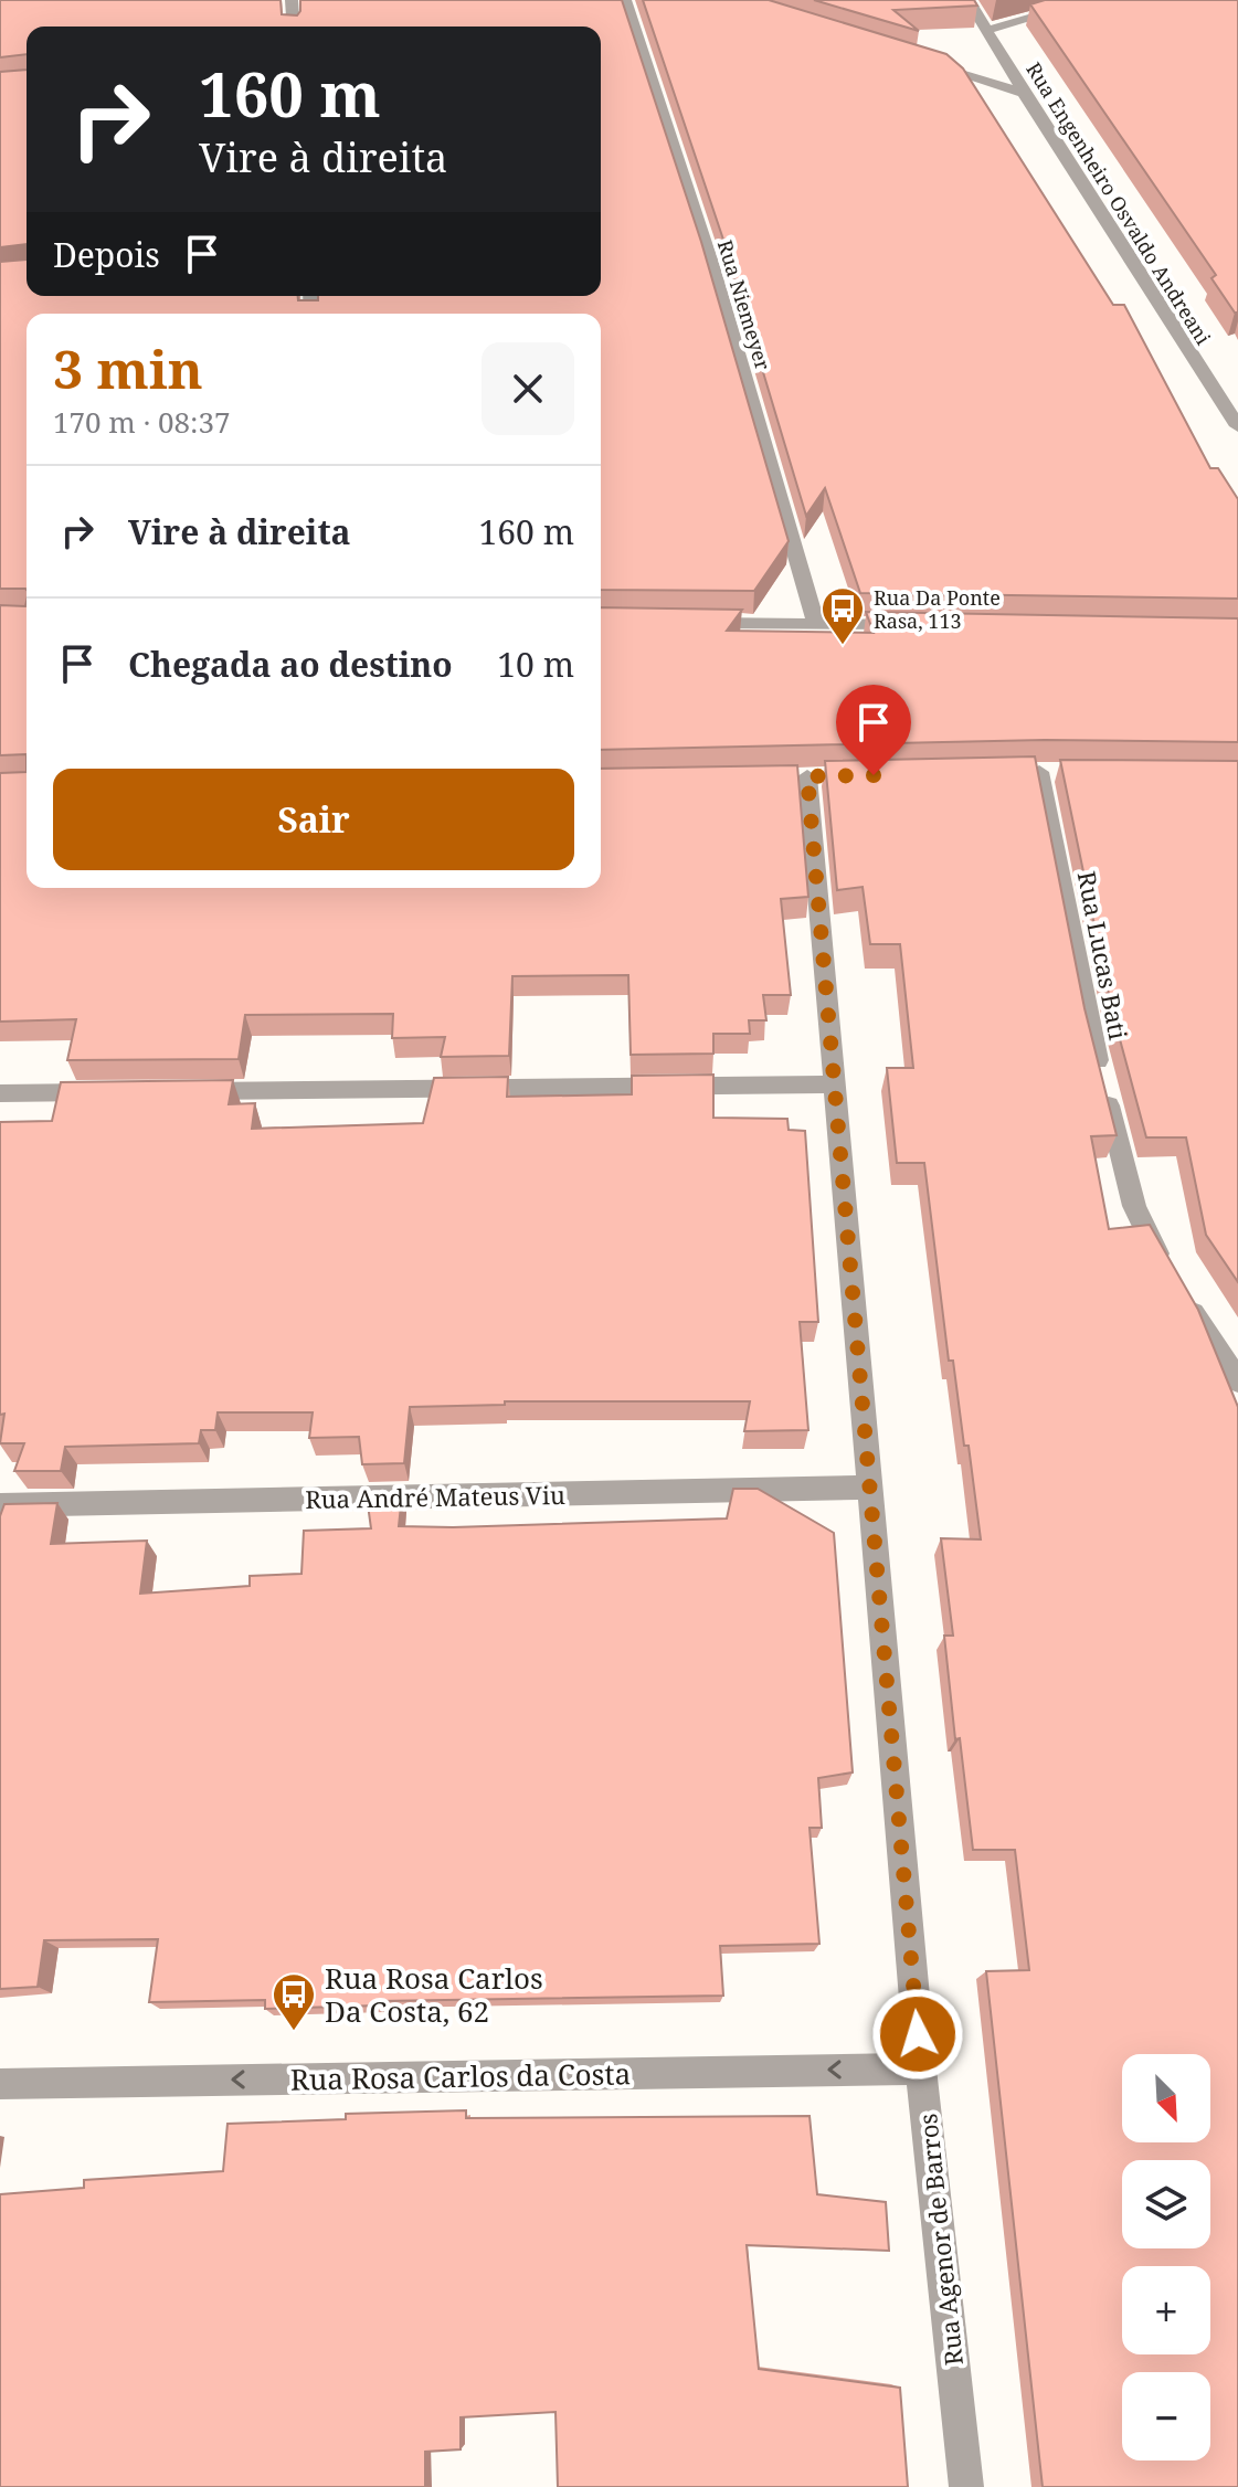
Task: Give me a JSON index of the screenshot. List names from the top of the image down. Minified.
{"streets":{"street":["Rua Engenheiro Osvaldo Andreani","Rua Niemeyer","Rua Lucas Bati","Rua André Mateus Viu","Rua Rosa Carlos da Costa","Rua Agenor de Barros"]},"crossings":[["Rua André Mateus Viu","Rua Agenor de Barros"],["Rua Rosa Carlos da Costa","Rua Agenor de Barros"]],"one_way":["Rua Rosa Carlos da Costa"],"places":{"bus stop":["Rua Da Ponte Rasa, 113","Rua Rosa Carlos Da Costa, 62"]},"north":"bottom right","page":{"turn":["160 m","Vire à direita"],"then":"Depois","heading":["3 min","170 m · 08:37"],"list":[{"name":"Vire à direita","value":"160 m"},{"name":"Chegada ao destino","value":"10 m"}],"buttons":"Sair","map_buttons":["+","−"]}}
